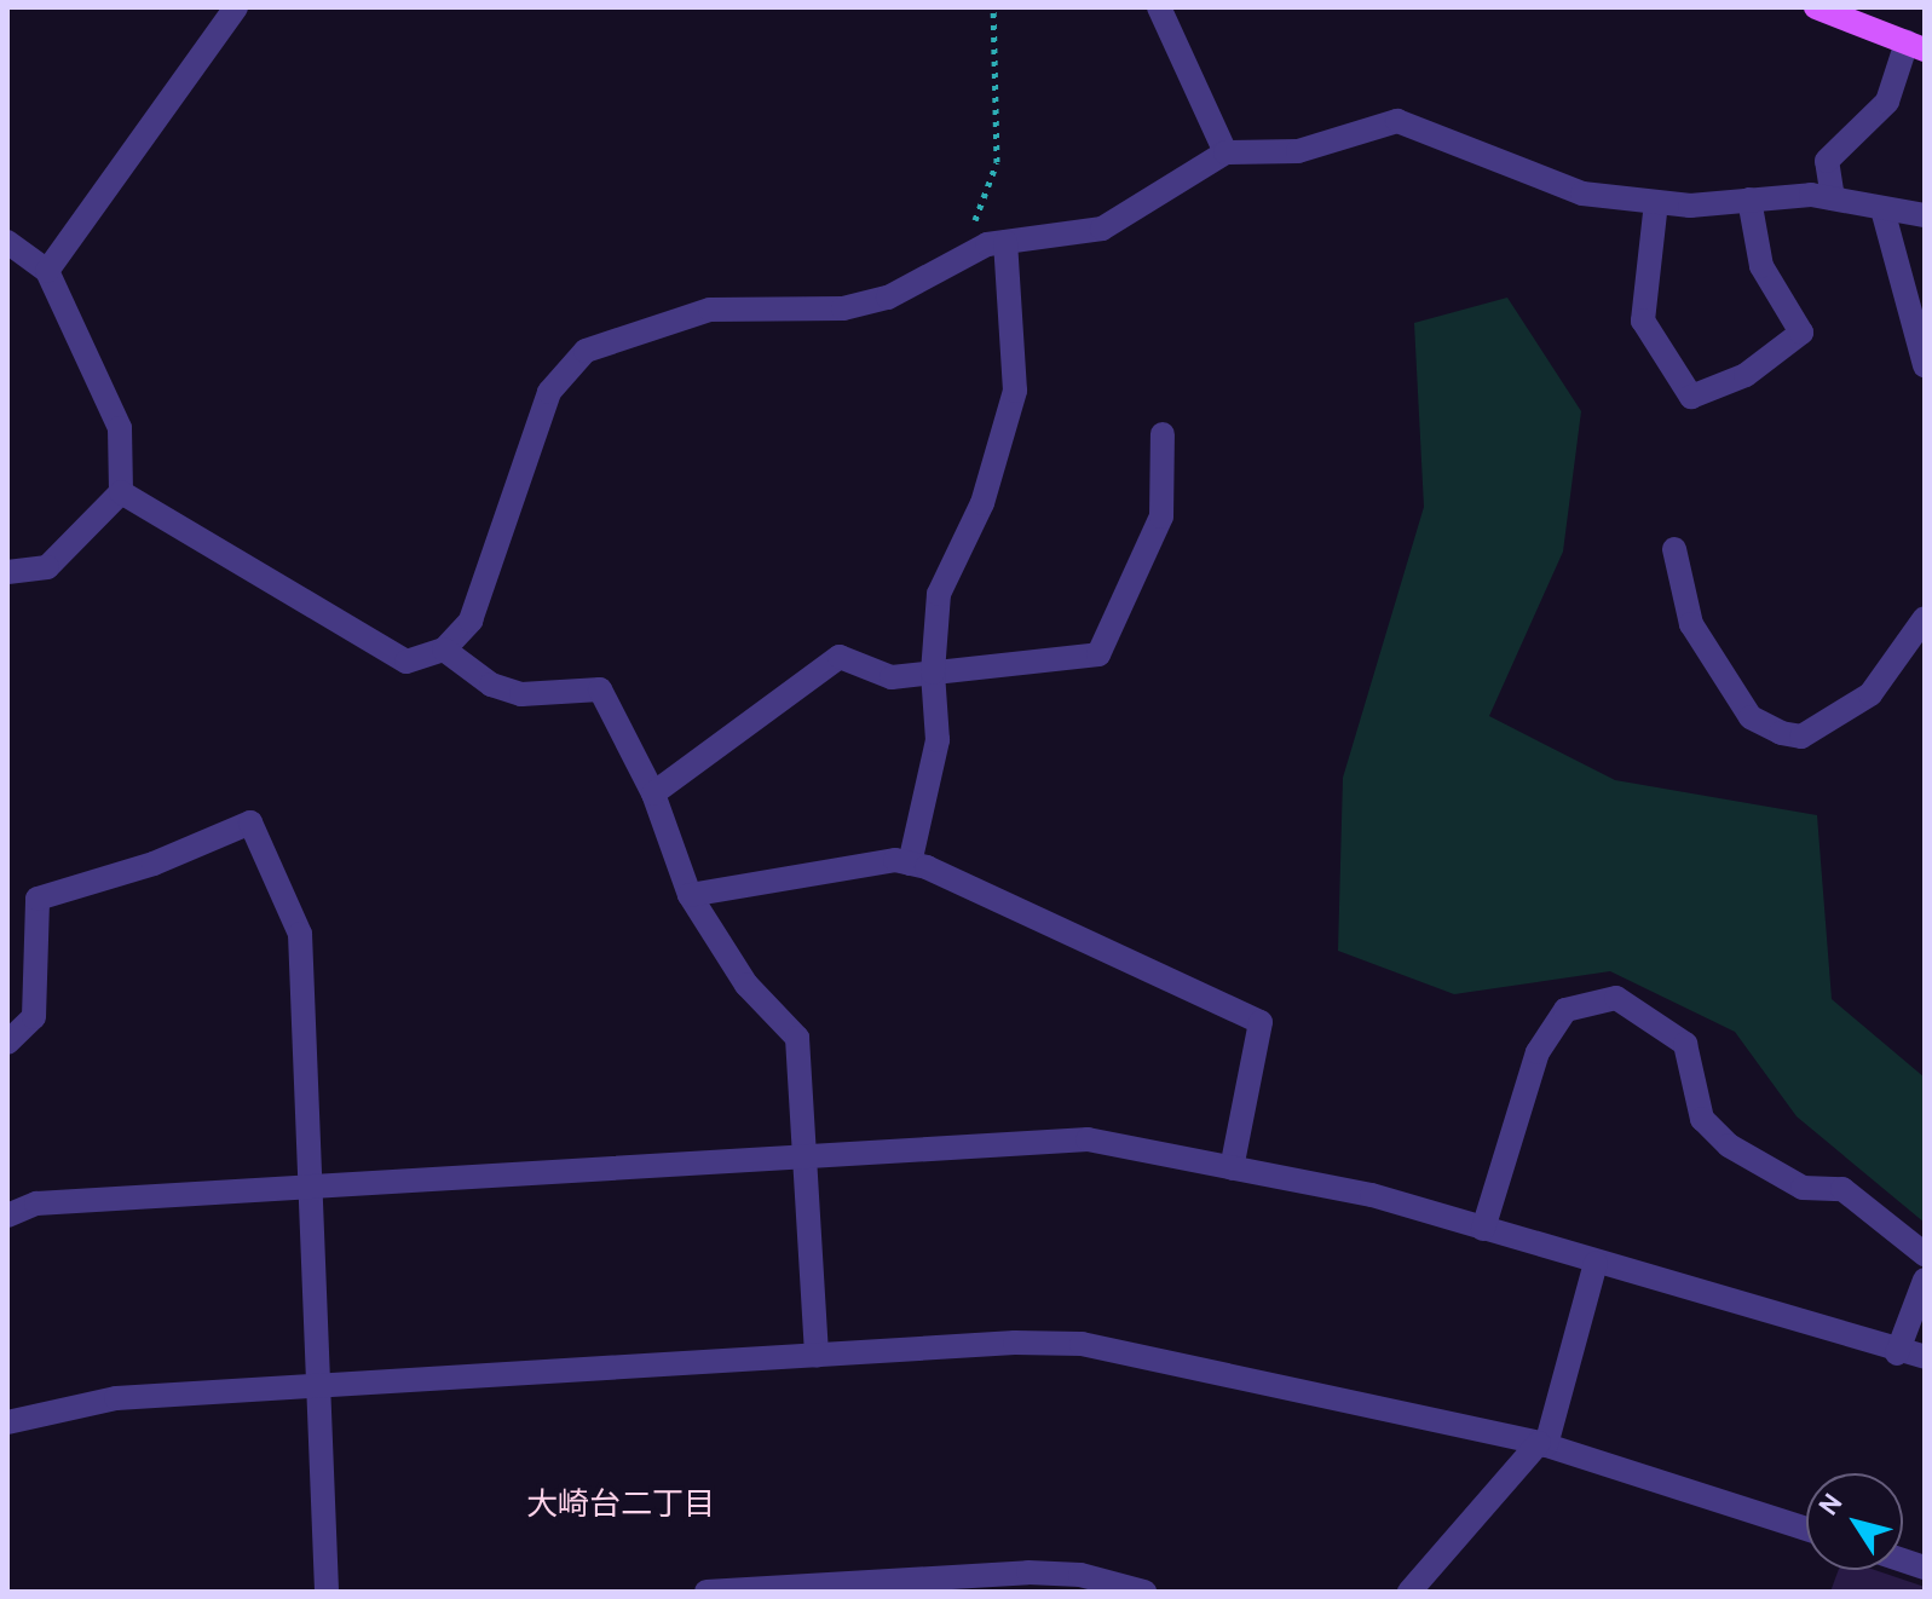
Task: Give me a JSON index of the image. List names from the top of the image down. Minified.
{"districts":["大崎台二丁目"],"north":"top left"}
